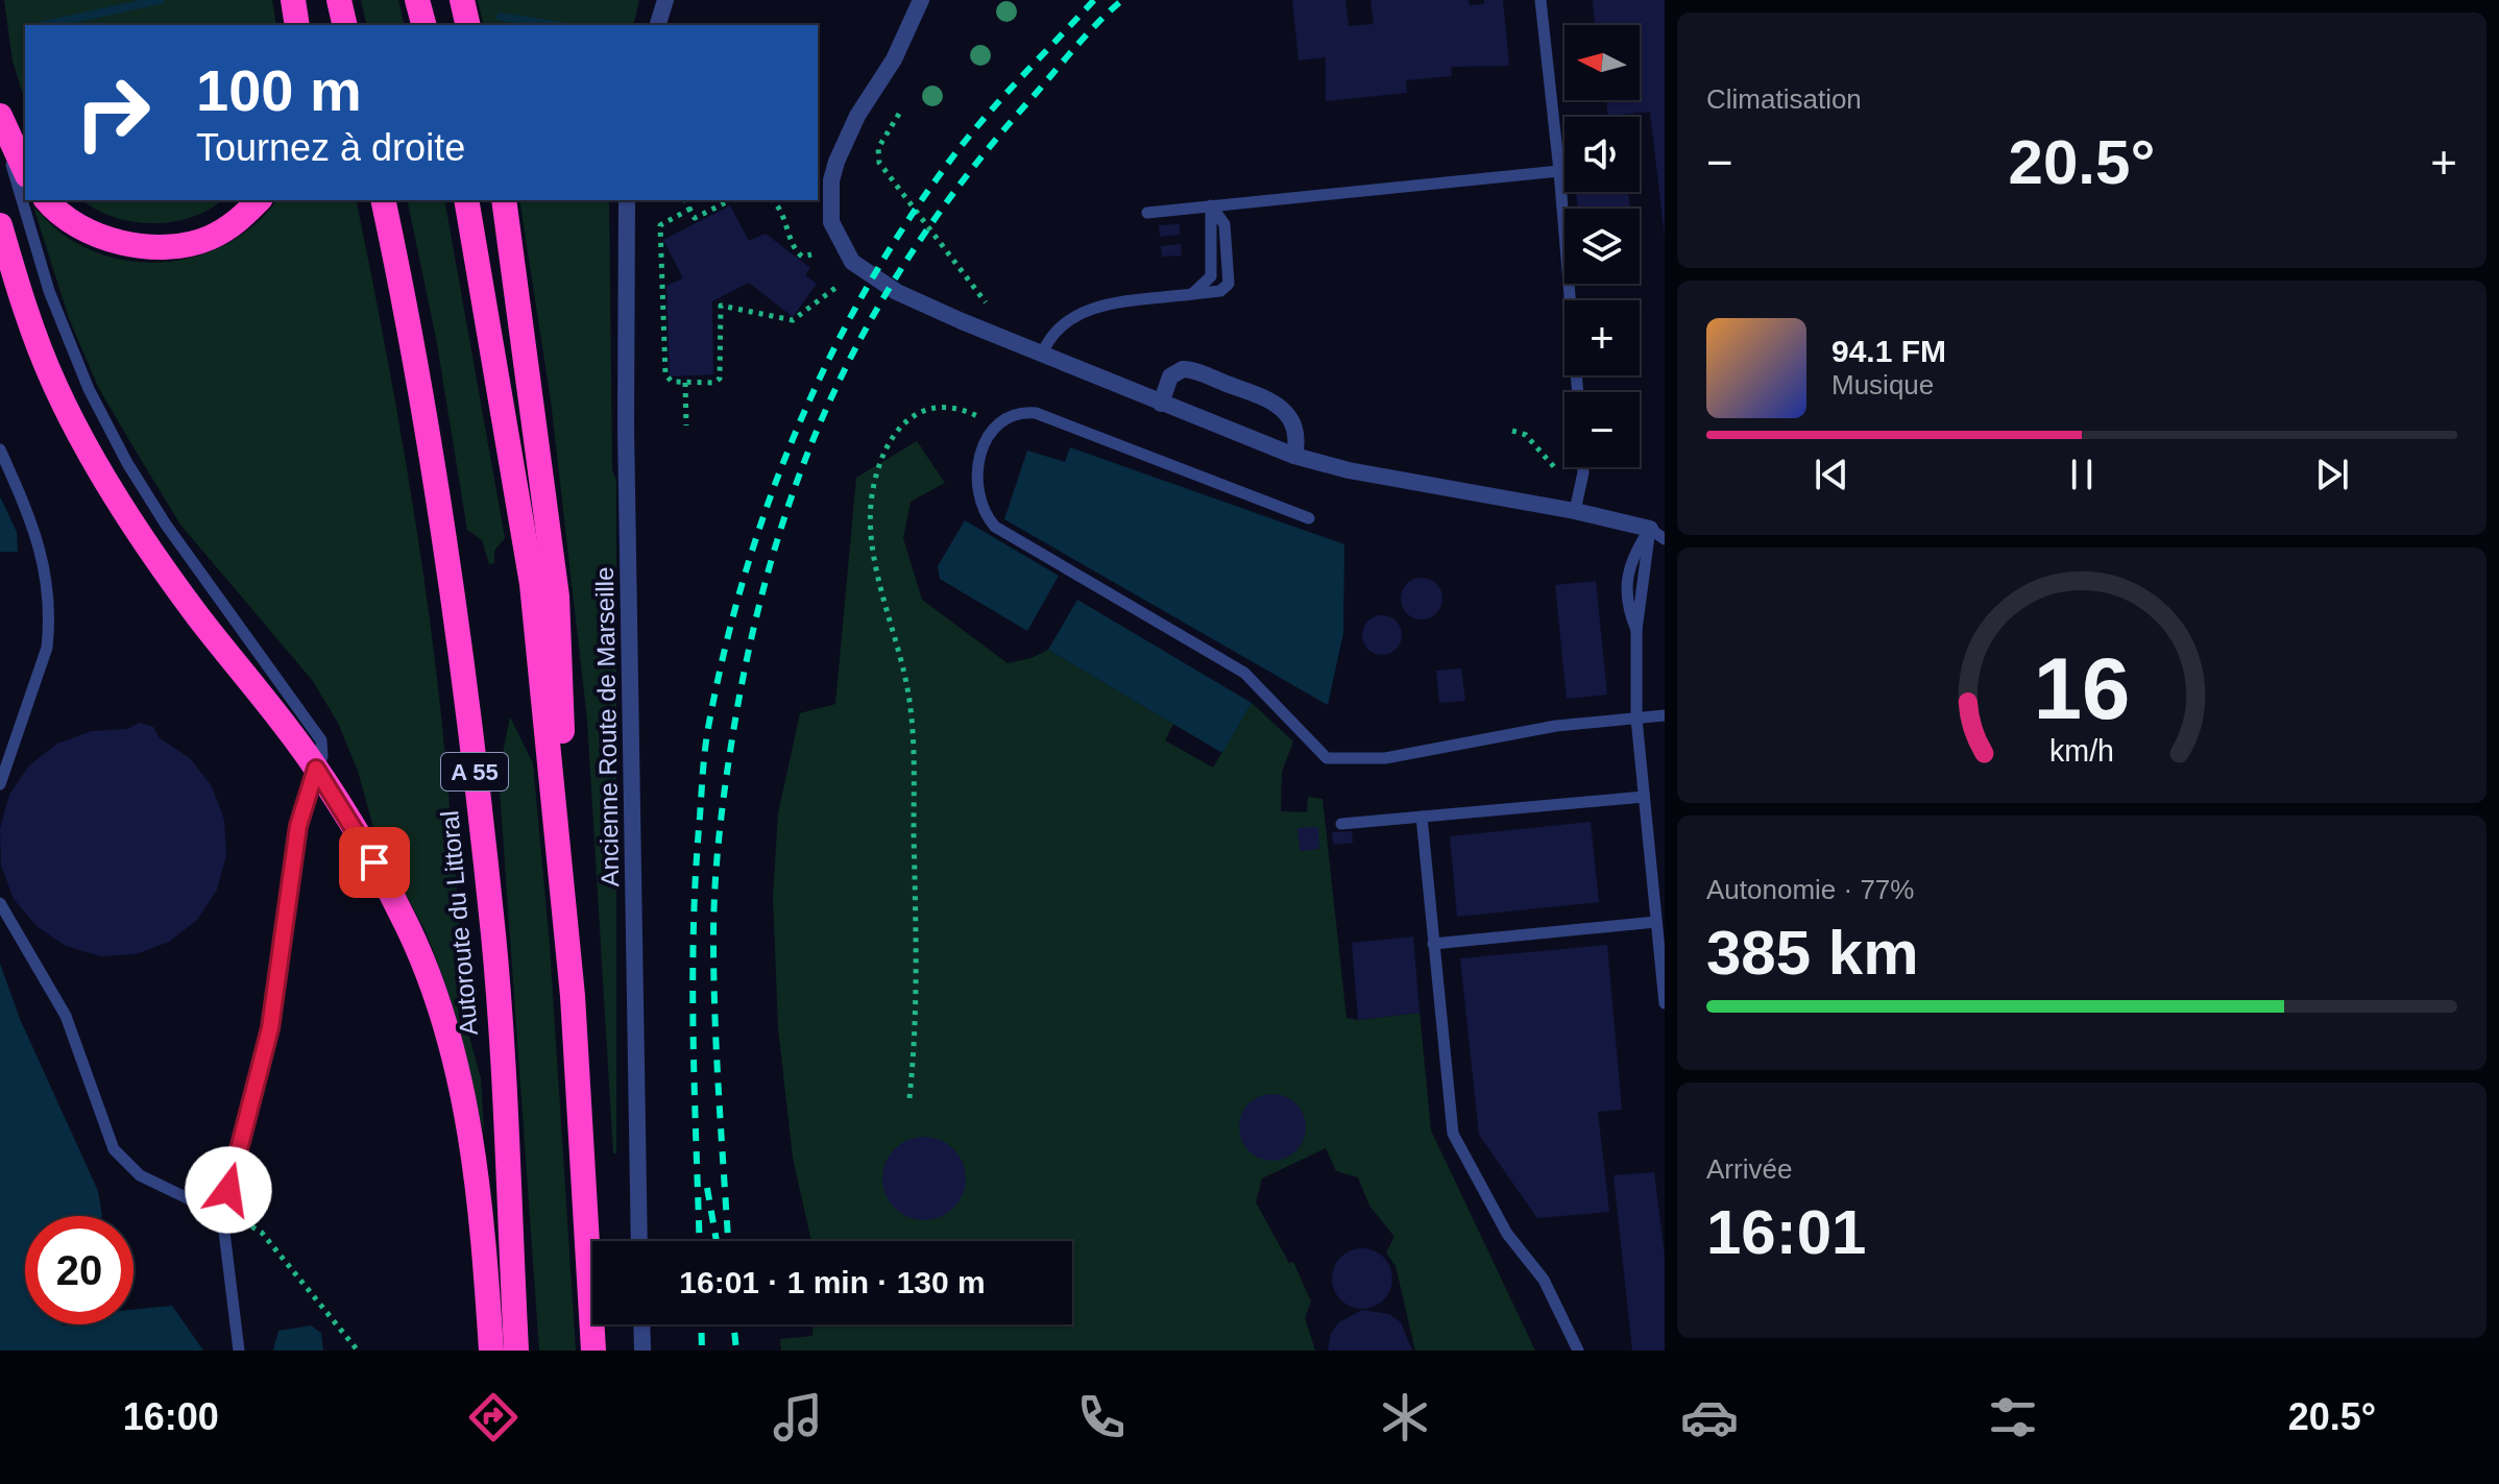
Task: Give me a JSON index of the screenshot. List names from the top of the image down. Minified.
{"streets":{"highway":["A 55","Autoroute du Littoral"],"street":["Ancienne Route de Marseille"]},"north":"left","page":{"tile":["Climatisation",["Autonomie · 77%","385 km"],["Arrivée","16:01"]],"map_buttons":["+","−"],"turn":["100 m","Tournez à droite"],"heat":["−","20.5°","+"],"song":["94.1 FM","Musique"],"limit":"20","trip":"16:01 · 1 min · 130 m","tabs":["16:00","20.5°"],"gauge":["16","km/h"]}}
